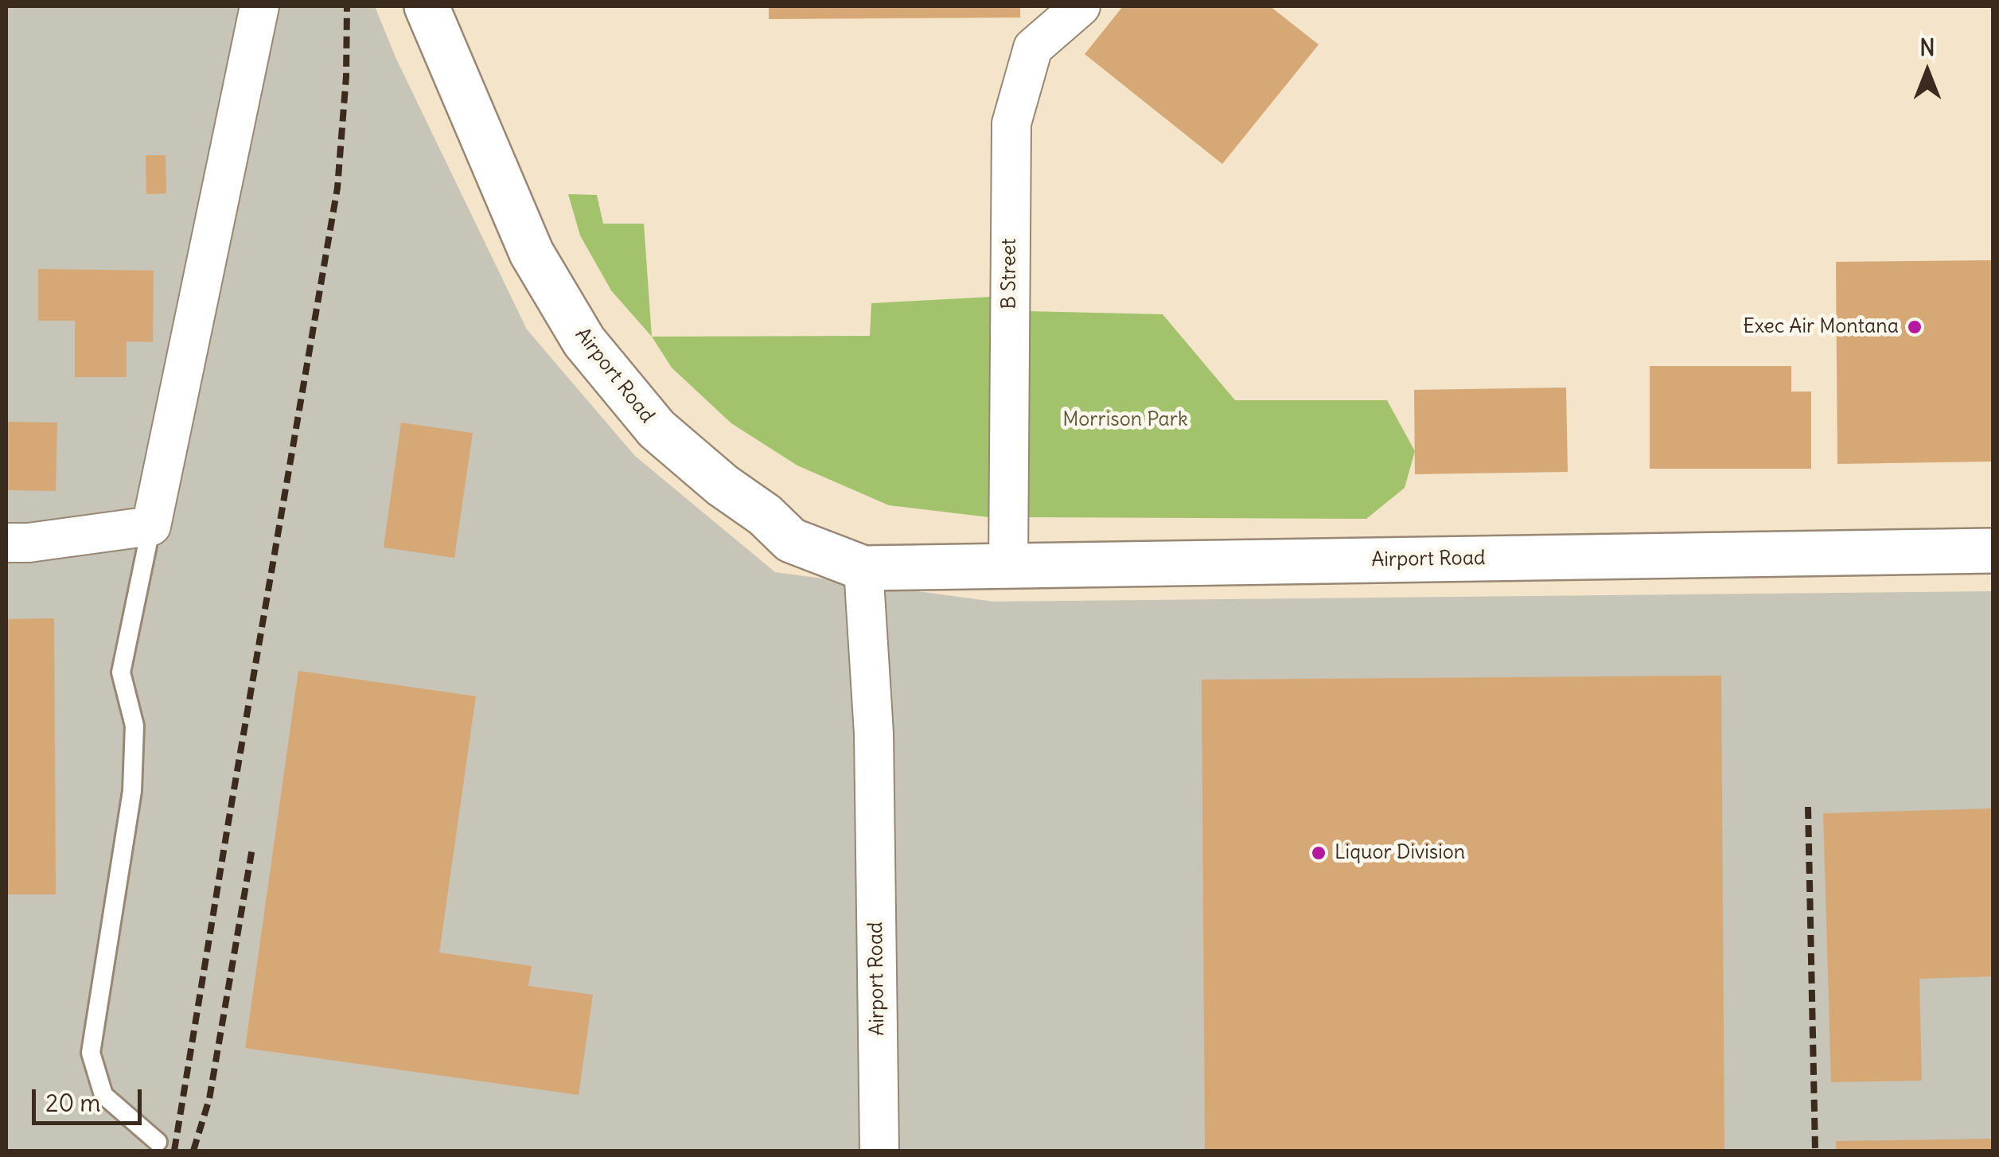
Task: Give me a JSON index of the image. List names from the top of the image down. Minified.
{"streets":{"street":["B Street","Airport Road"]},"crossings":[["B Street","Airport Road"]],"parks":["Morrison Park"],"places":["Exec Air Montana","Liquor Division"],"scale_bar":"20 m","north":"top"}
